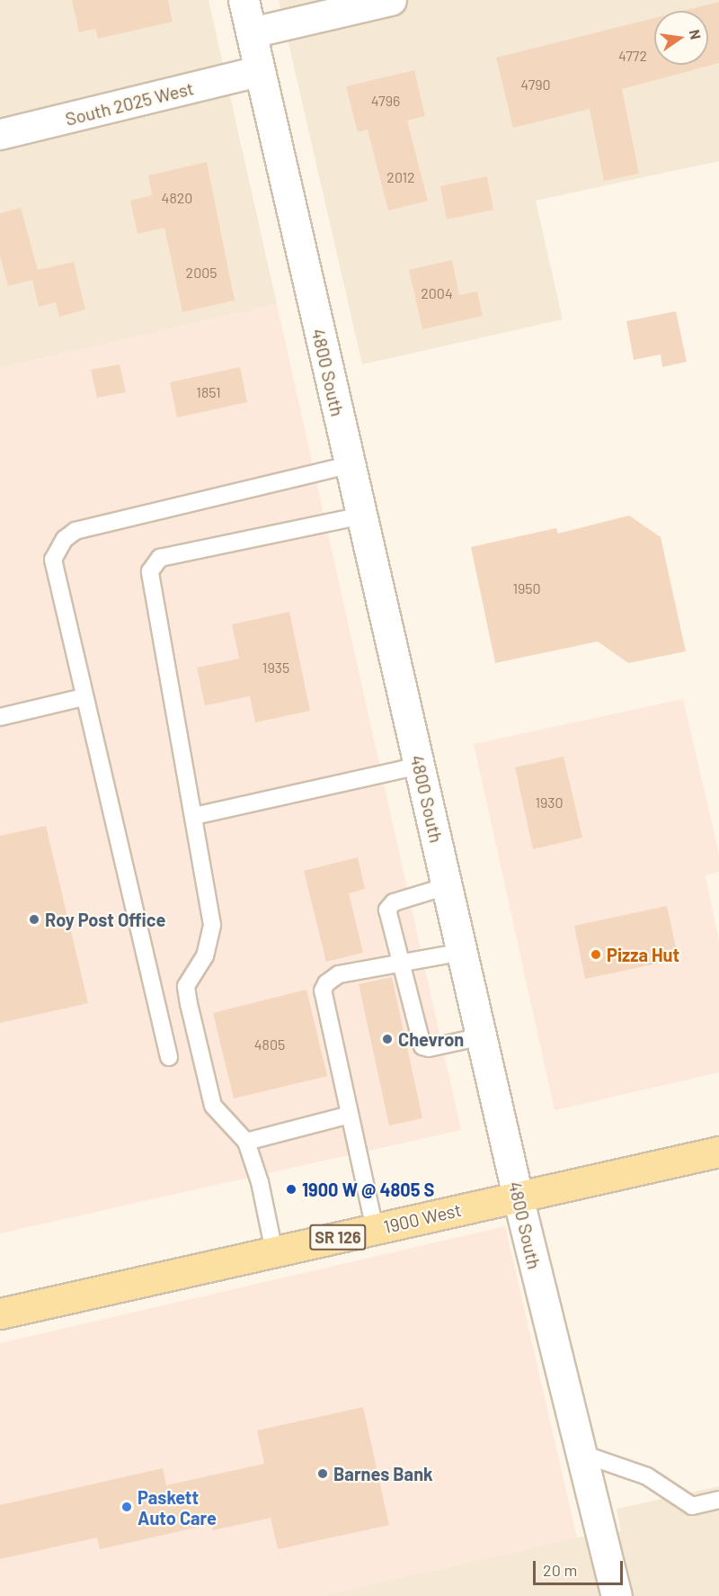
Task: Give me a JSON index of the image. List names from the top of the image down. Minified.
{"streets":{"main road":["South 2025 West","4800 South","1900 West","SR 126"]},"crossings":[["South 2025 West","4800 South"],["4800 South","1900 West"]],"places":["Roy Post Office","Pizza Hut","Chevron","1900 W @ 4805 S","Barnes Bank","Paskett Auto Care"],"house_numbers":["4772","4790","4796","2012","4820","2005","2004","1851","1950","1935","1930","4805"],"scale_bar":"20 m","north":"right"}
